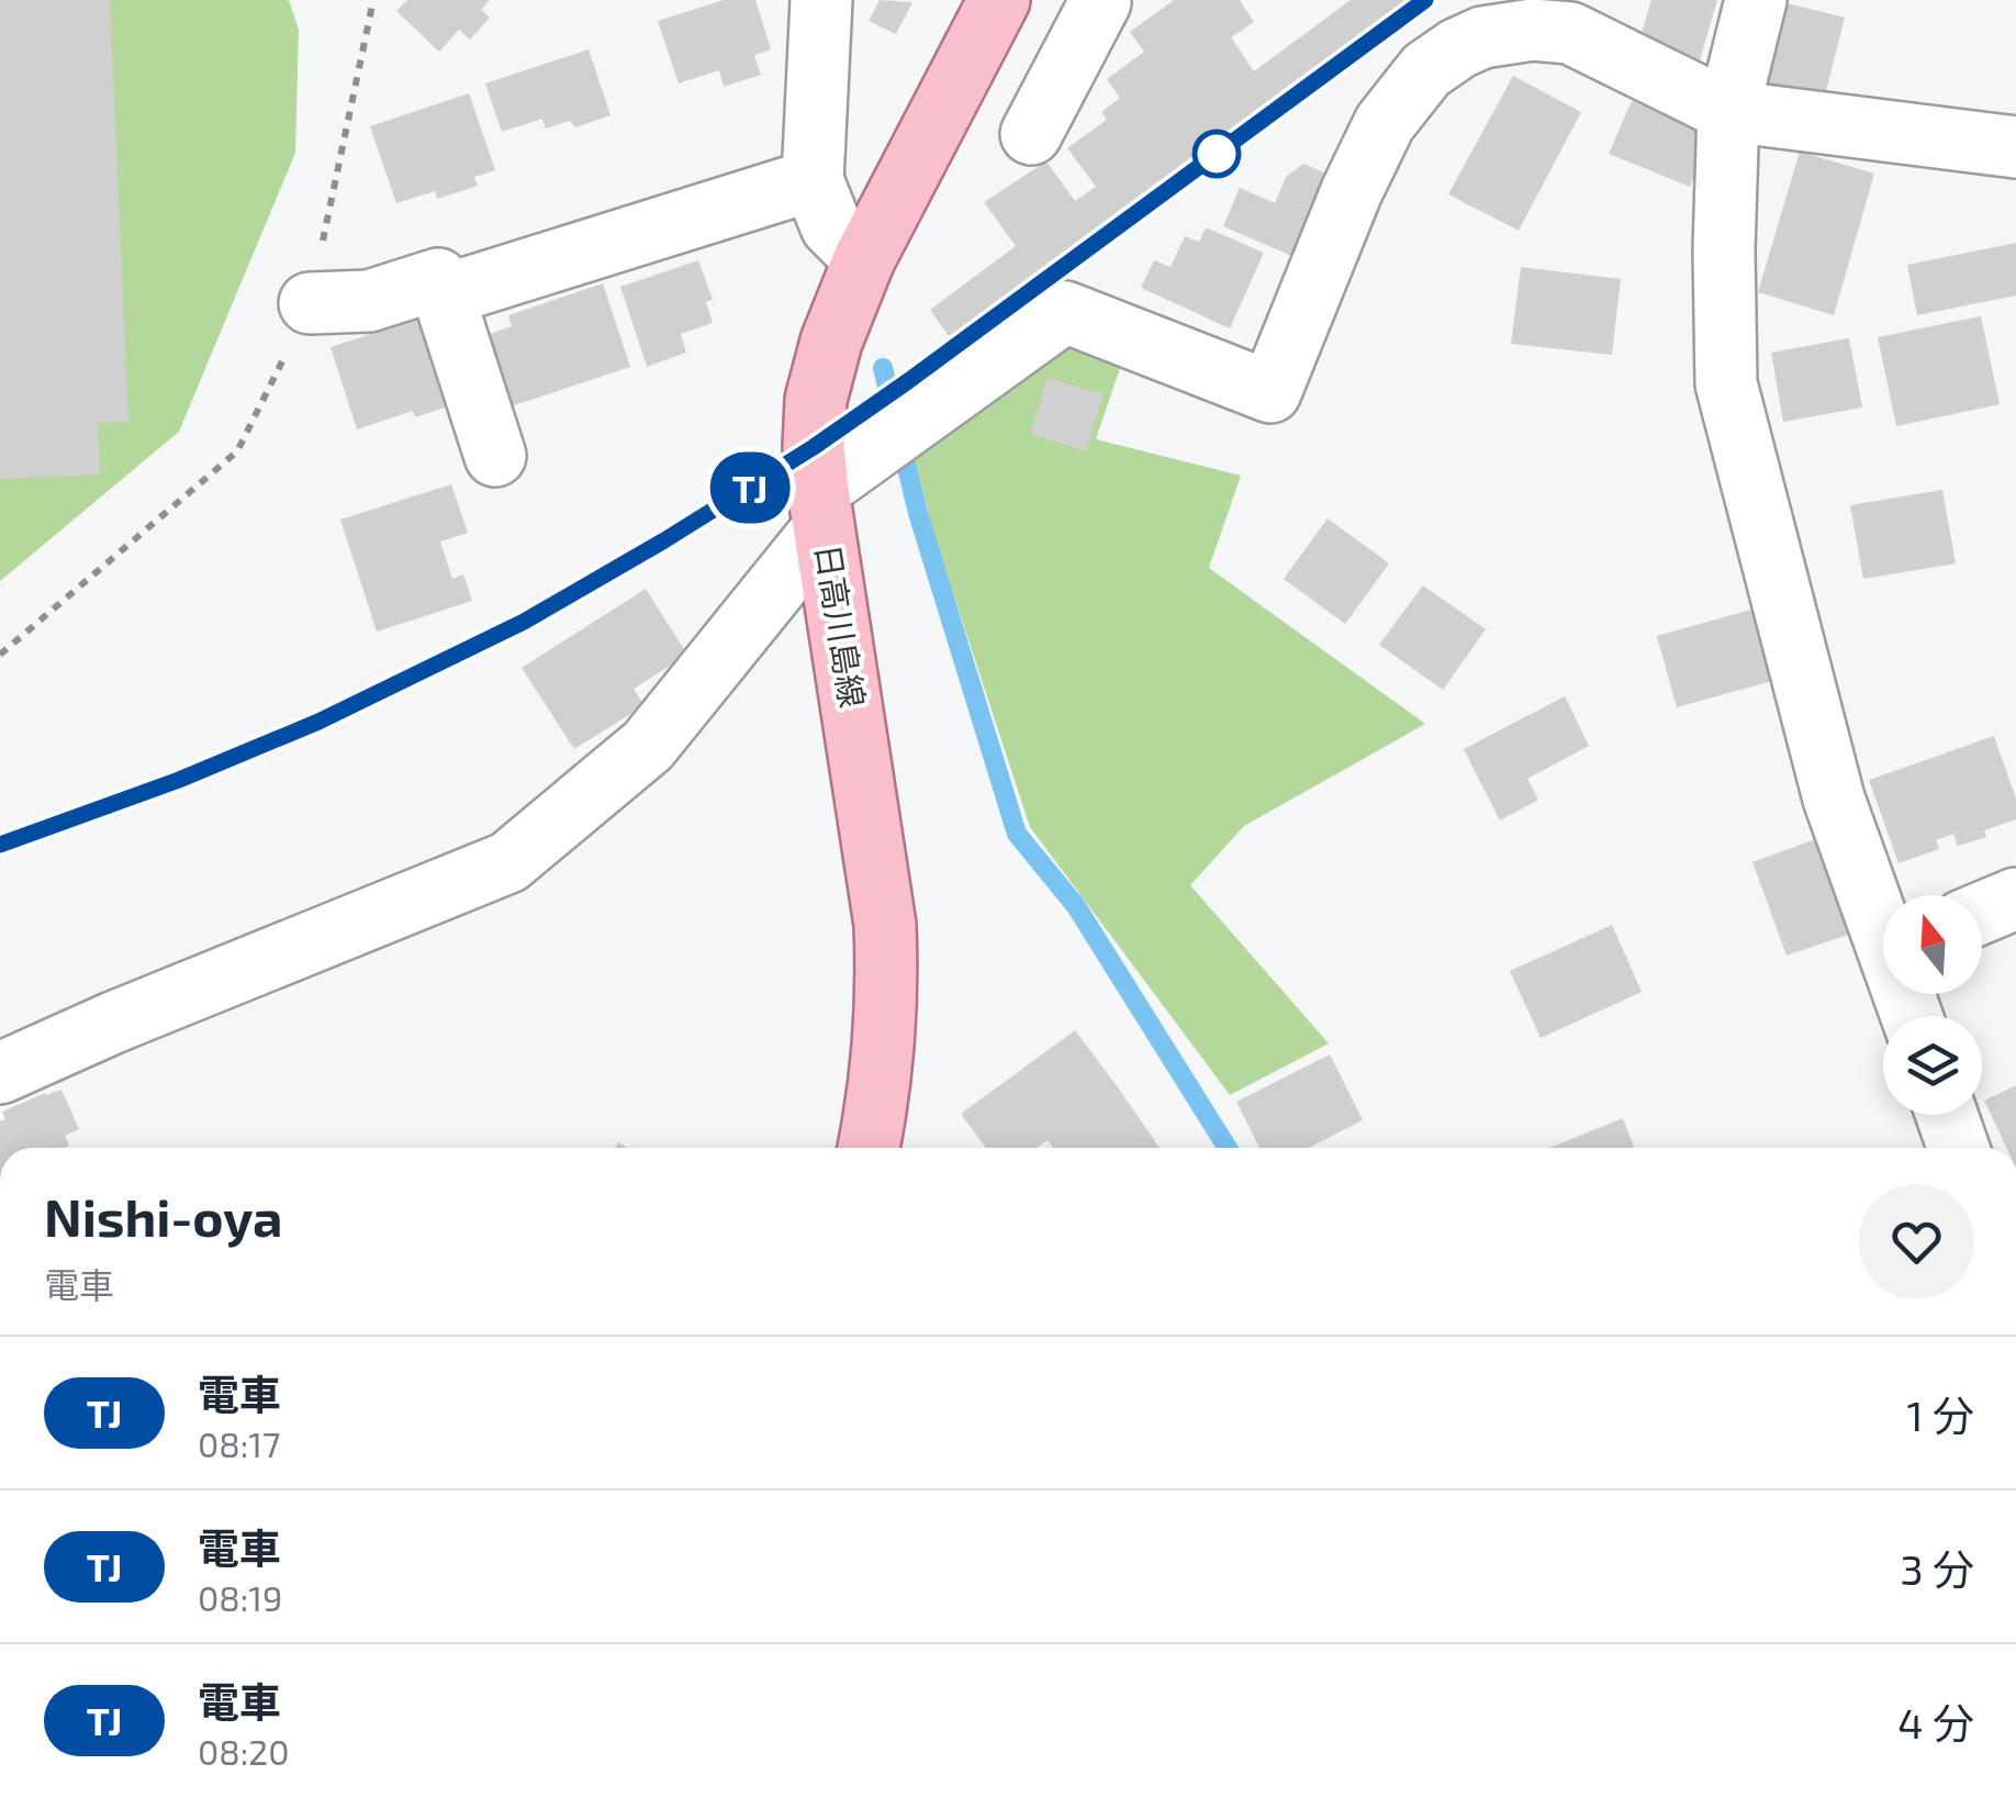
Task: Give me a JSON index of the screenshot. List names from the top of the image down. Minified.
{"streets":{"main road":["日高川島線"]},"north":"top","page":{"on_map":"TJ","heading":["Nishi-oya","電車"],"list":[{"mark":"TJ","name":"電車","note":"08:17","value":"1 分"},{"mark":"TJ","name":"電車","note":"08:19","value":"3 分"},{"mark":"TJ","name":"電車","note":"08:20","value":"4 分"}]}}
